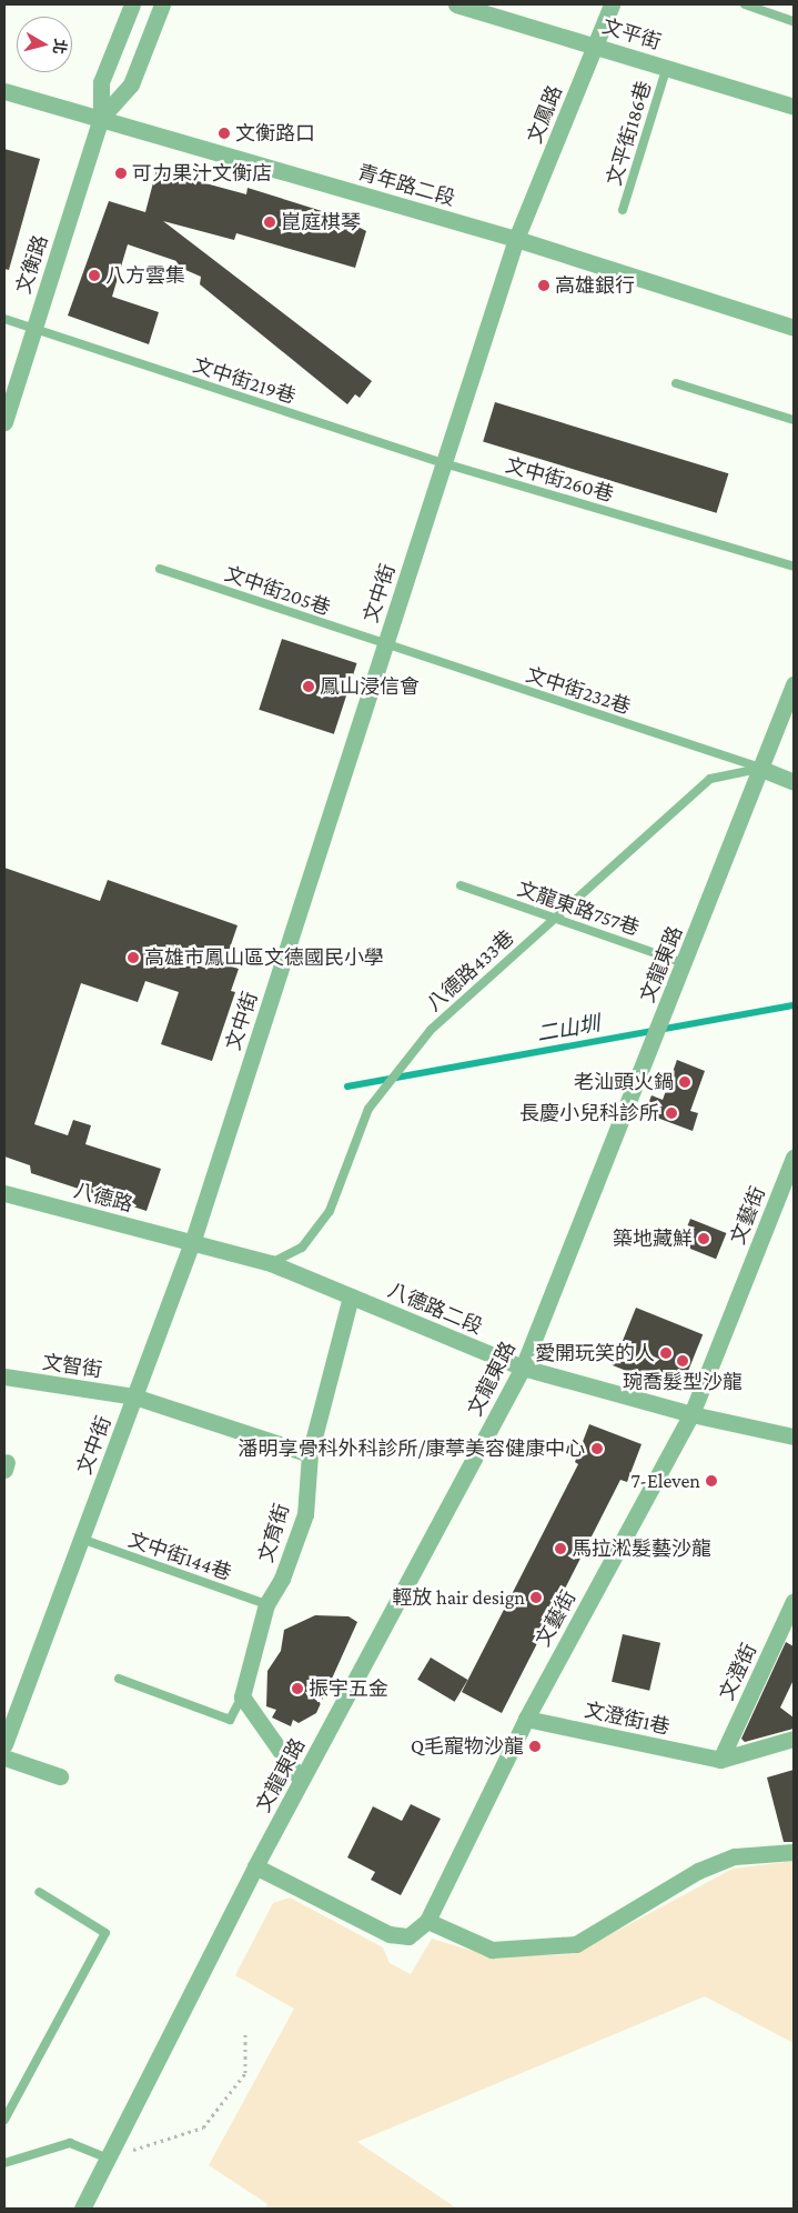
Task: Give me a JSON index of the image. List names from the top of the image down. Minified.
{"streets":{"street":["文平街","文鳳路","青年路二段","文衡路","文中街","文龍東路","八德路","文藝街","八德路二段","文智街","文育街","文澄街","文澄街1巷"],"lane":["文平街186巷","文中街219巷","文中街260巷","文中街205巷","文中街232巷","文龍東路757巷","八德路433巷","文中街144巷"]},"crossings":[["文平街","文鳳路"],["文平街","文平街186巷"],["文鳳路","青年路二段"],["文鳳路","文中街"],["青年路二段","文衡路"],["青年路二段","文中街"],["文衡路","文中街219巷"],["文中街219巷","文中街260巷"],["文中街219巷","文中街"],["文中街260巷","文中街"],["文中街205巷","文中街"],["文中街205巷","文中街232巷"],["文中街","文中街232巷"],["文中街","八德路"],["文中街","八德路二段"],["文中街","文智街"],["文中街","文中街144巷"],["文中街232巷","文龍東路"],["文中街232巷","八德路433巷"],["文龍東路757巷","文龍東路"],["文龍東路757巷","八德路433巷"],["文龍東路","八德路433巷"],["文龍東路","八德路二段"],["八德路433巷","八德路二段"],["八德路","八德路二段"],["文藝街","八德路二段"],["文藝街","文澄街1巷"],["八德路二段","文育街"],["文育街","文中街144巷"],["文澄街","文澄街1巷"]],"water":["二山圳"],"places":["文衡路口","可力果汁文衡店","崑庭棋琴","八方雲集","高雄銀行","鳳山浸信會","高雄市鳳山區文德國民小學","老汕頭火鍋","長慶小兒科診所","築地藏鮮","愛開玩笑的人","琬喬髮型沙龍","潘明享骨科外科診所/康葶美容健康中心","7-Eleven","馬拉淞髮藝沙龍","輕放 hair design","振宇五金","Q毛寵物沙龍"],"north":"right"}
